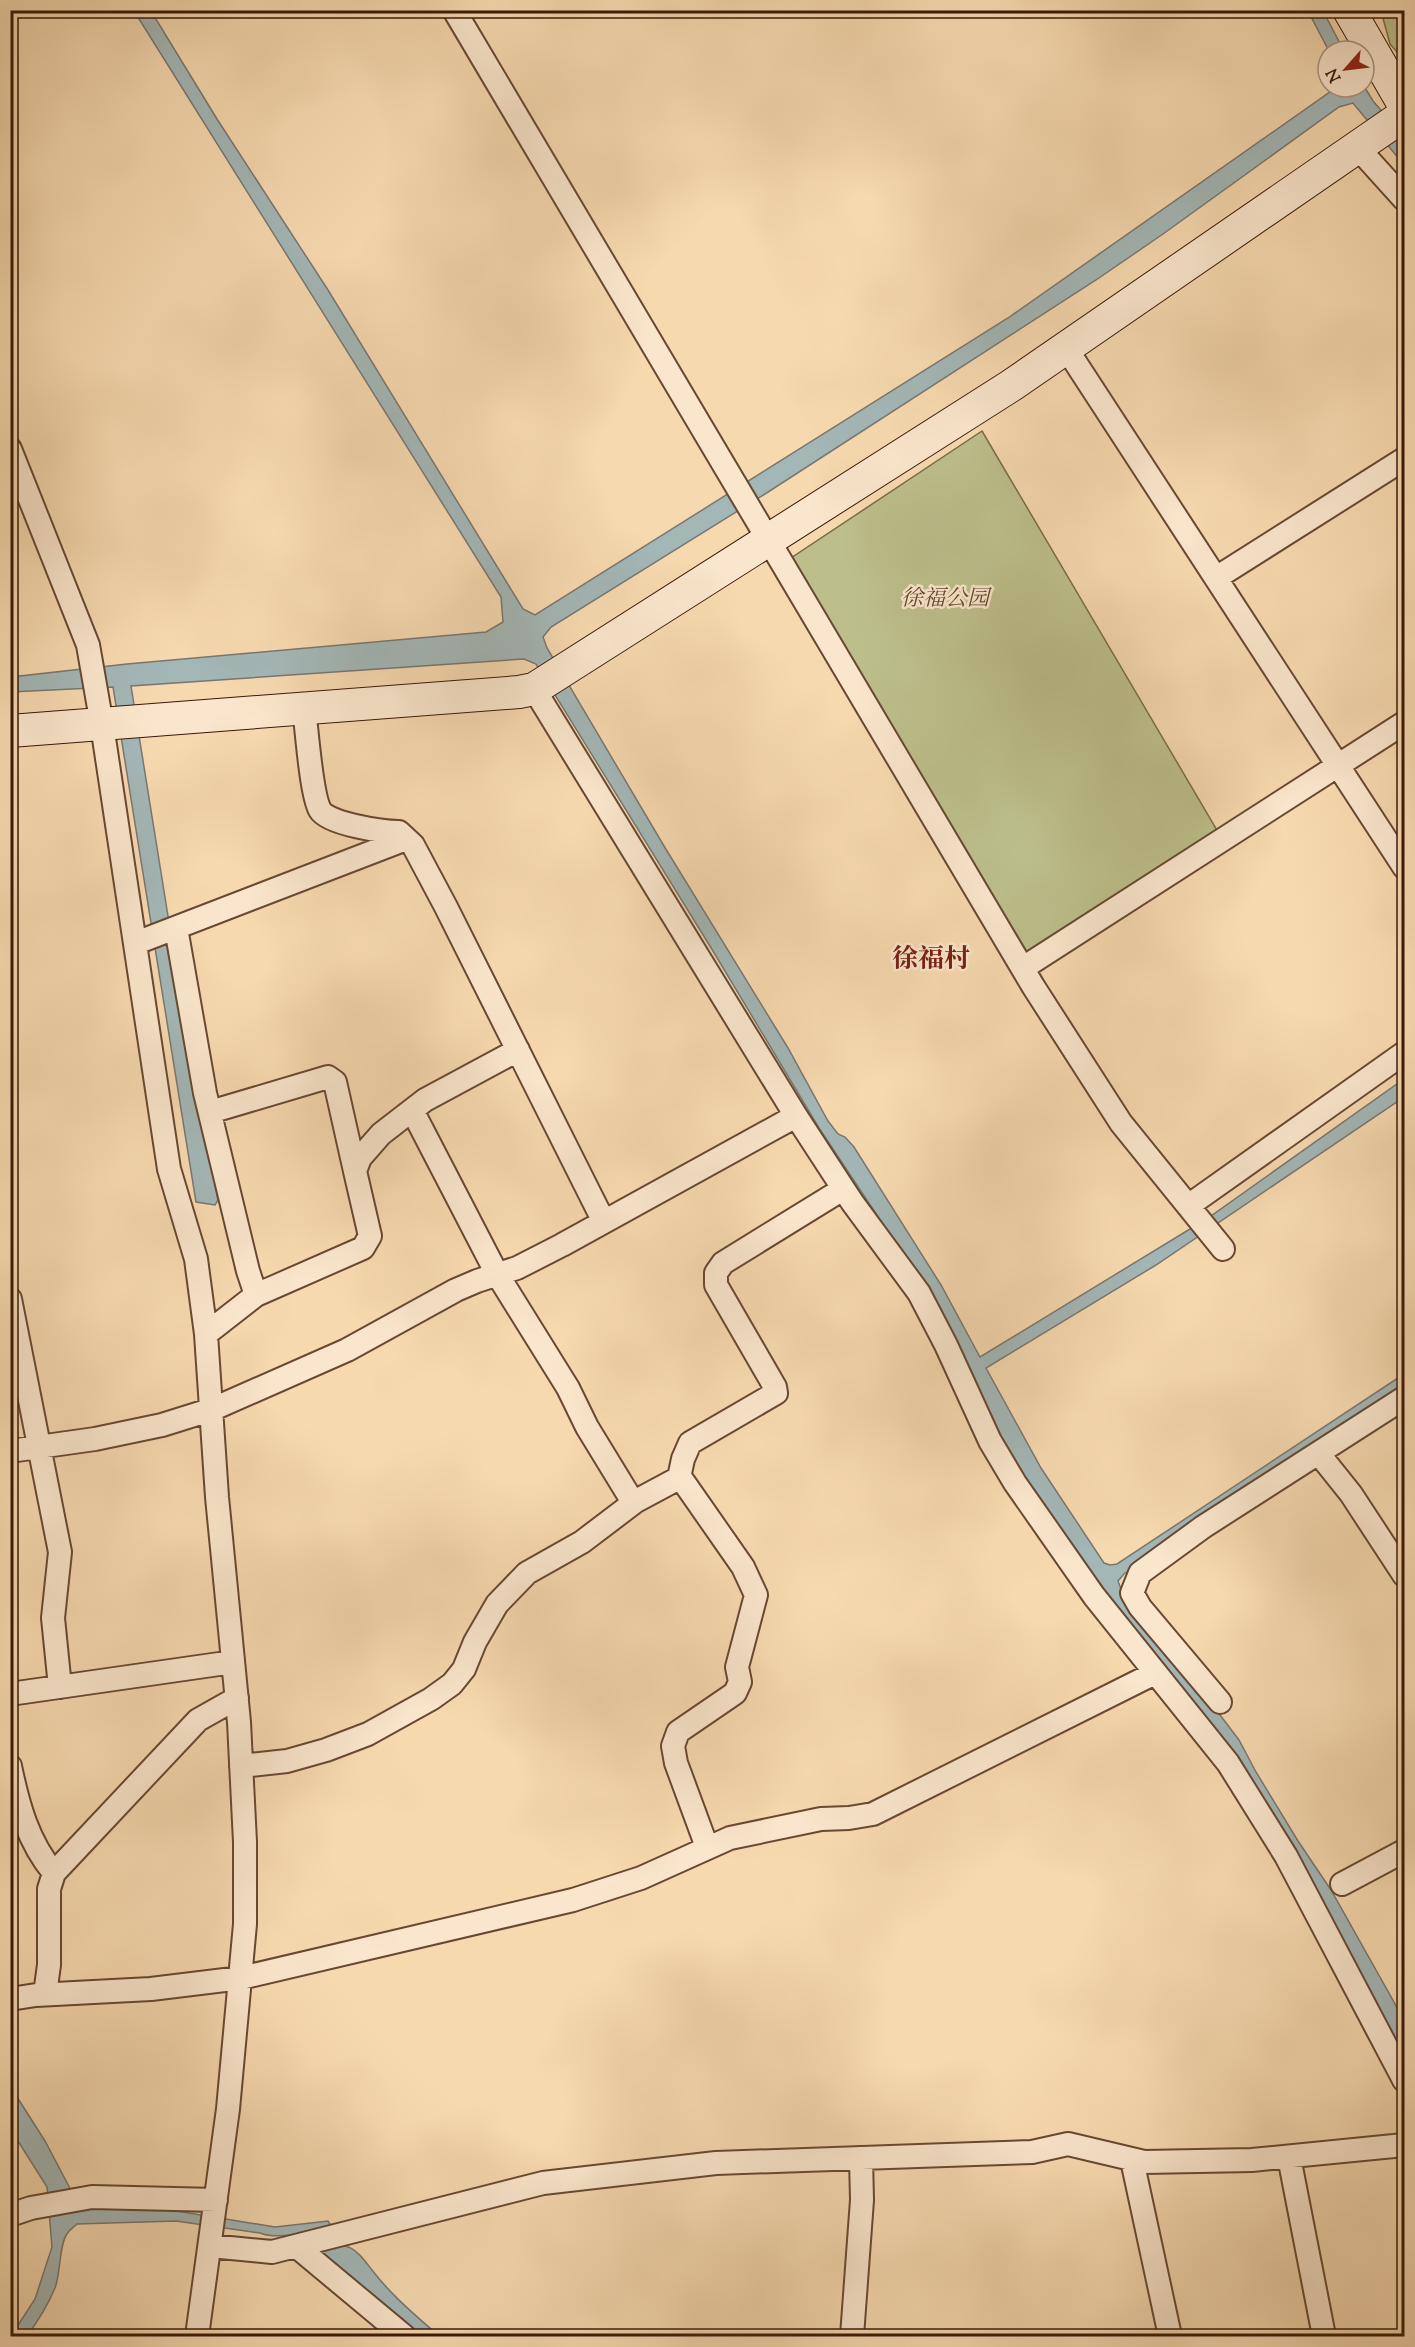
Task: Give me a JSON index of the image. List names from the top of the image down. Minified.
{"districts":["徐福村"],"parks":["徐福公园"],"north":"bottom left"}
